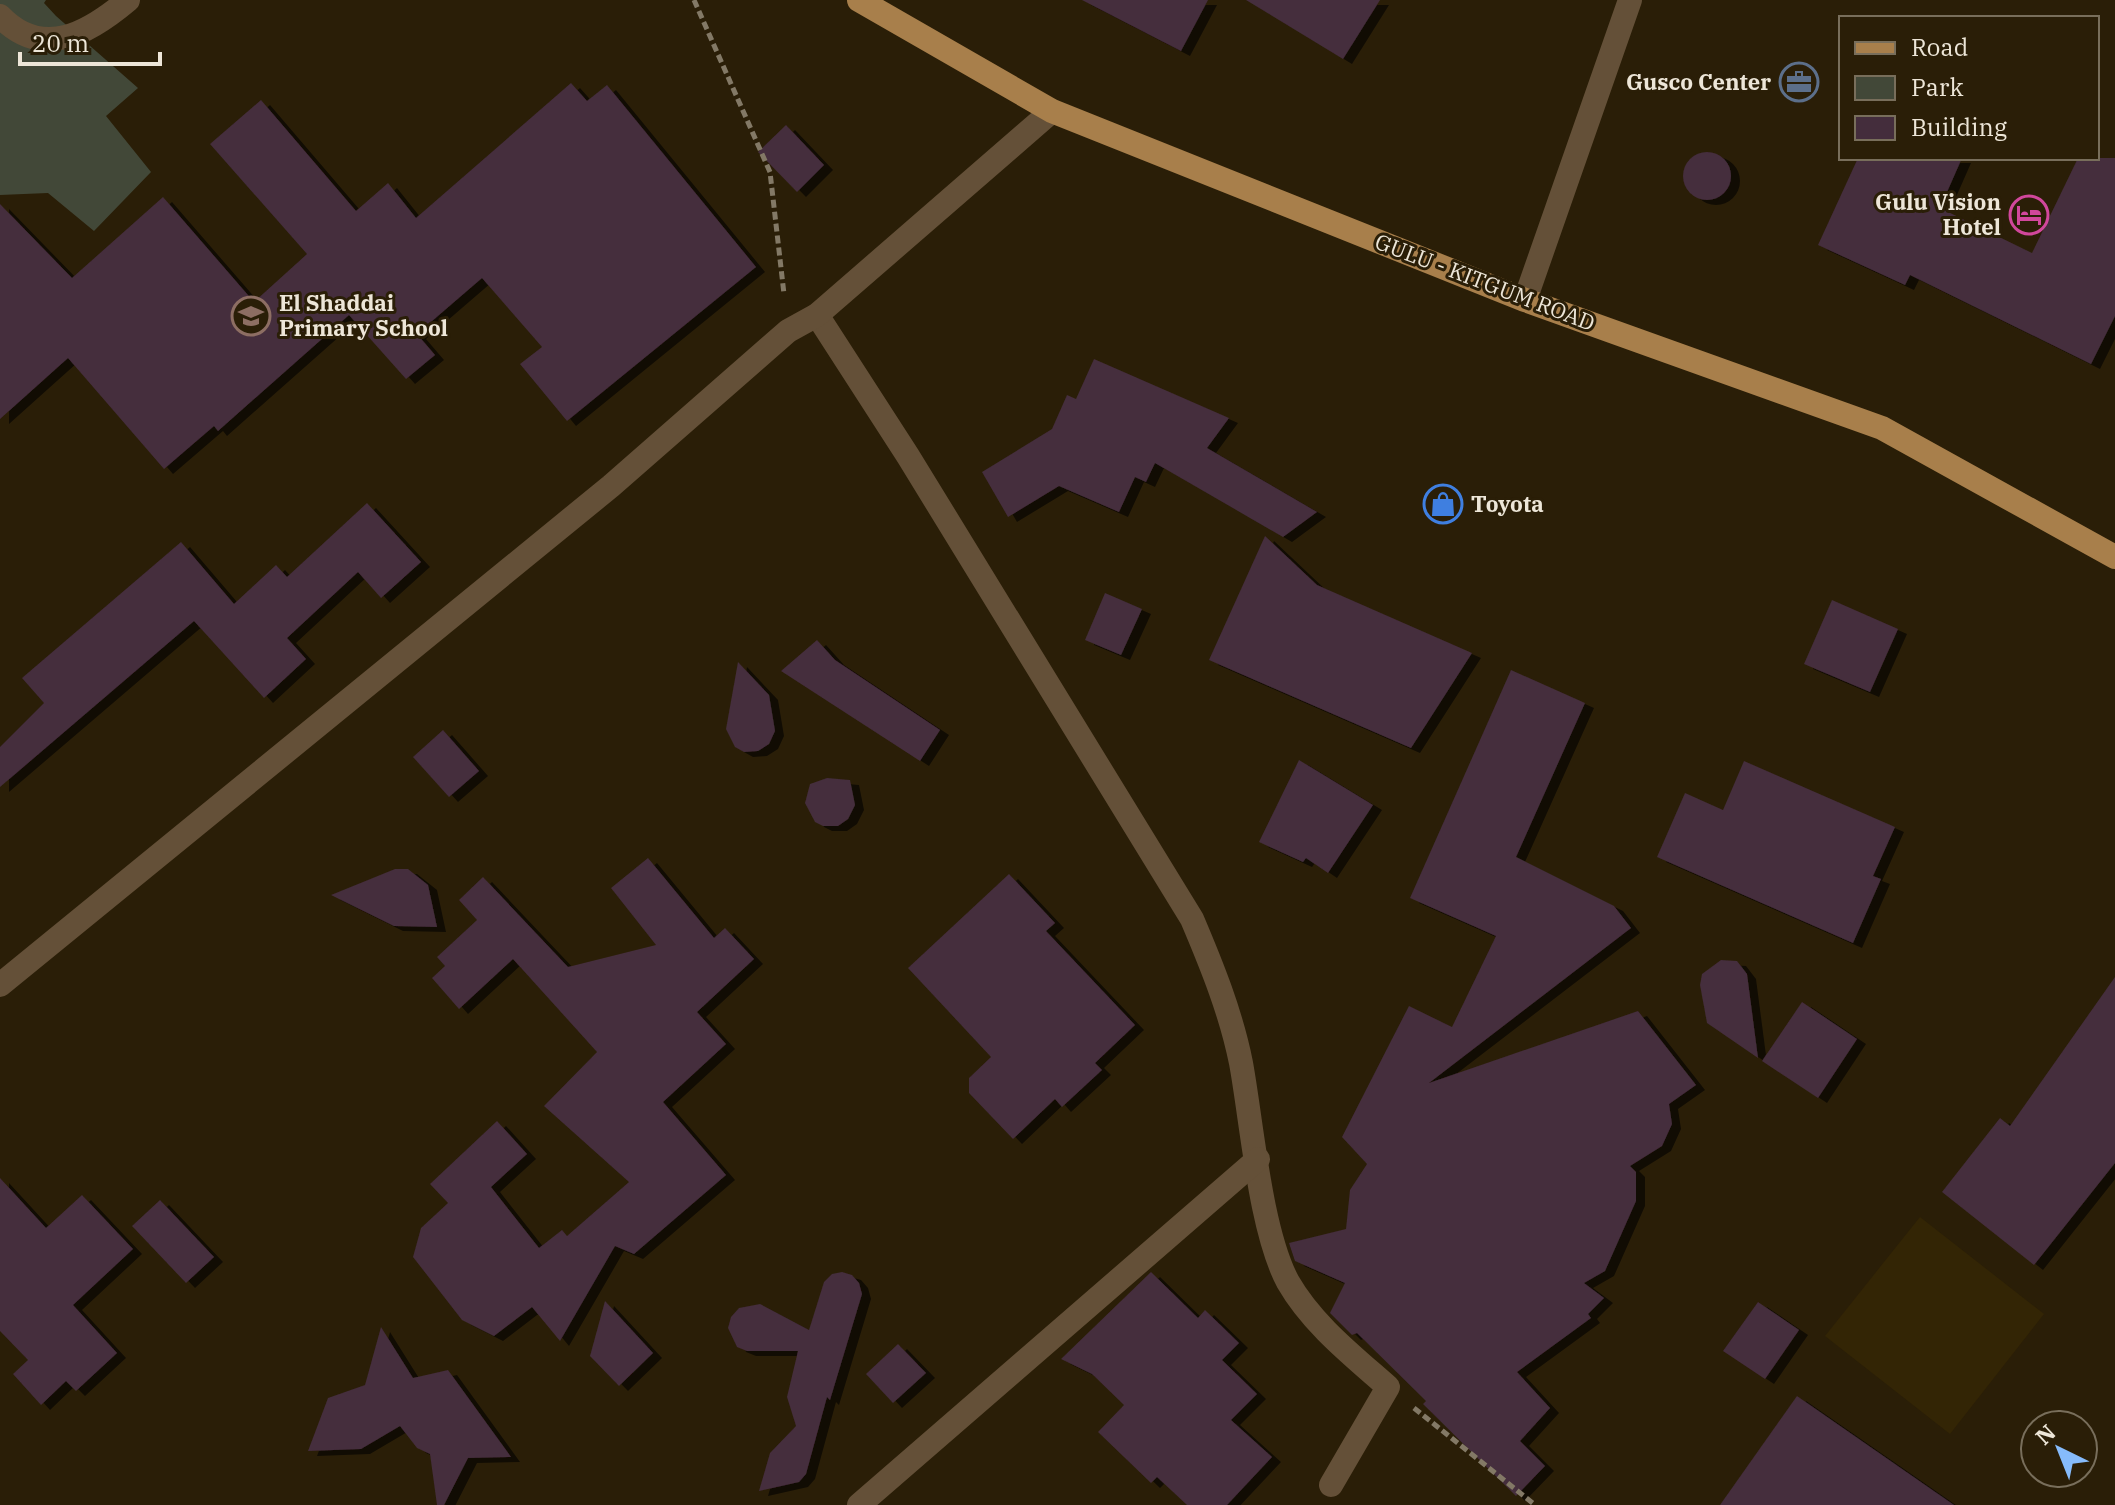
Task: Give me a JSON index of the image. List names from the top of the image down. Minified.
{"streets":{"main road":["GULU - KITGUM ROAD"]},"places":{"office":["Gusco Center"],"hotel":["Gulu Vision Hotel"],"school or university":["El Shaddai Primary School"],"shop":["Toyota"]},"legend":["Road","Park","Building"],"scale_bar":"20 m","north":"top left"}
